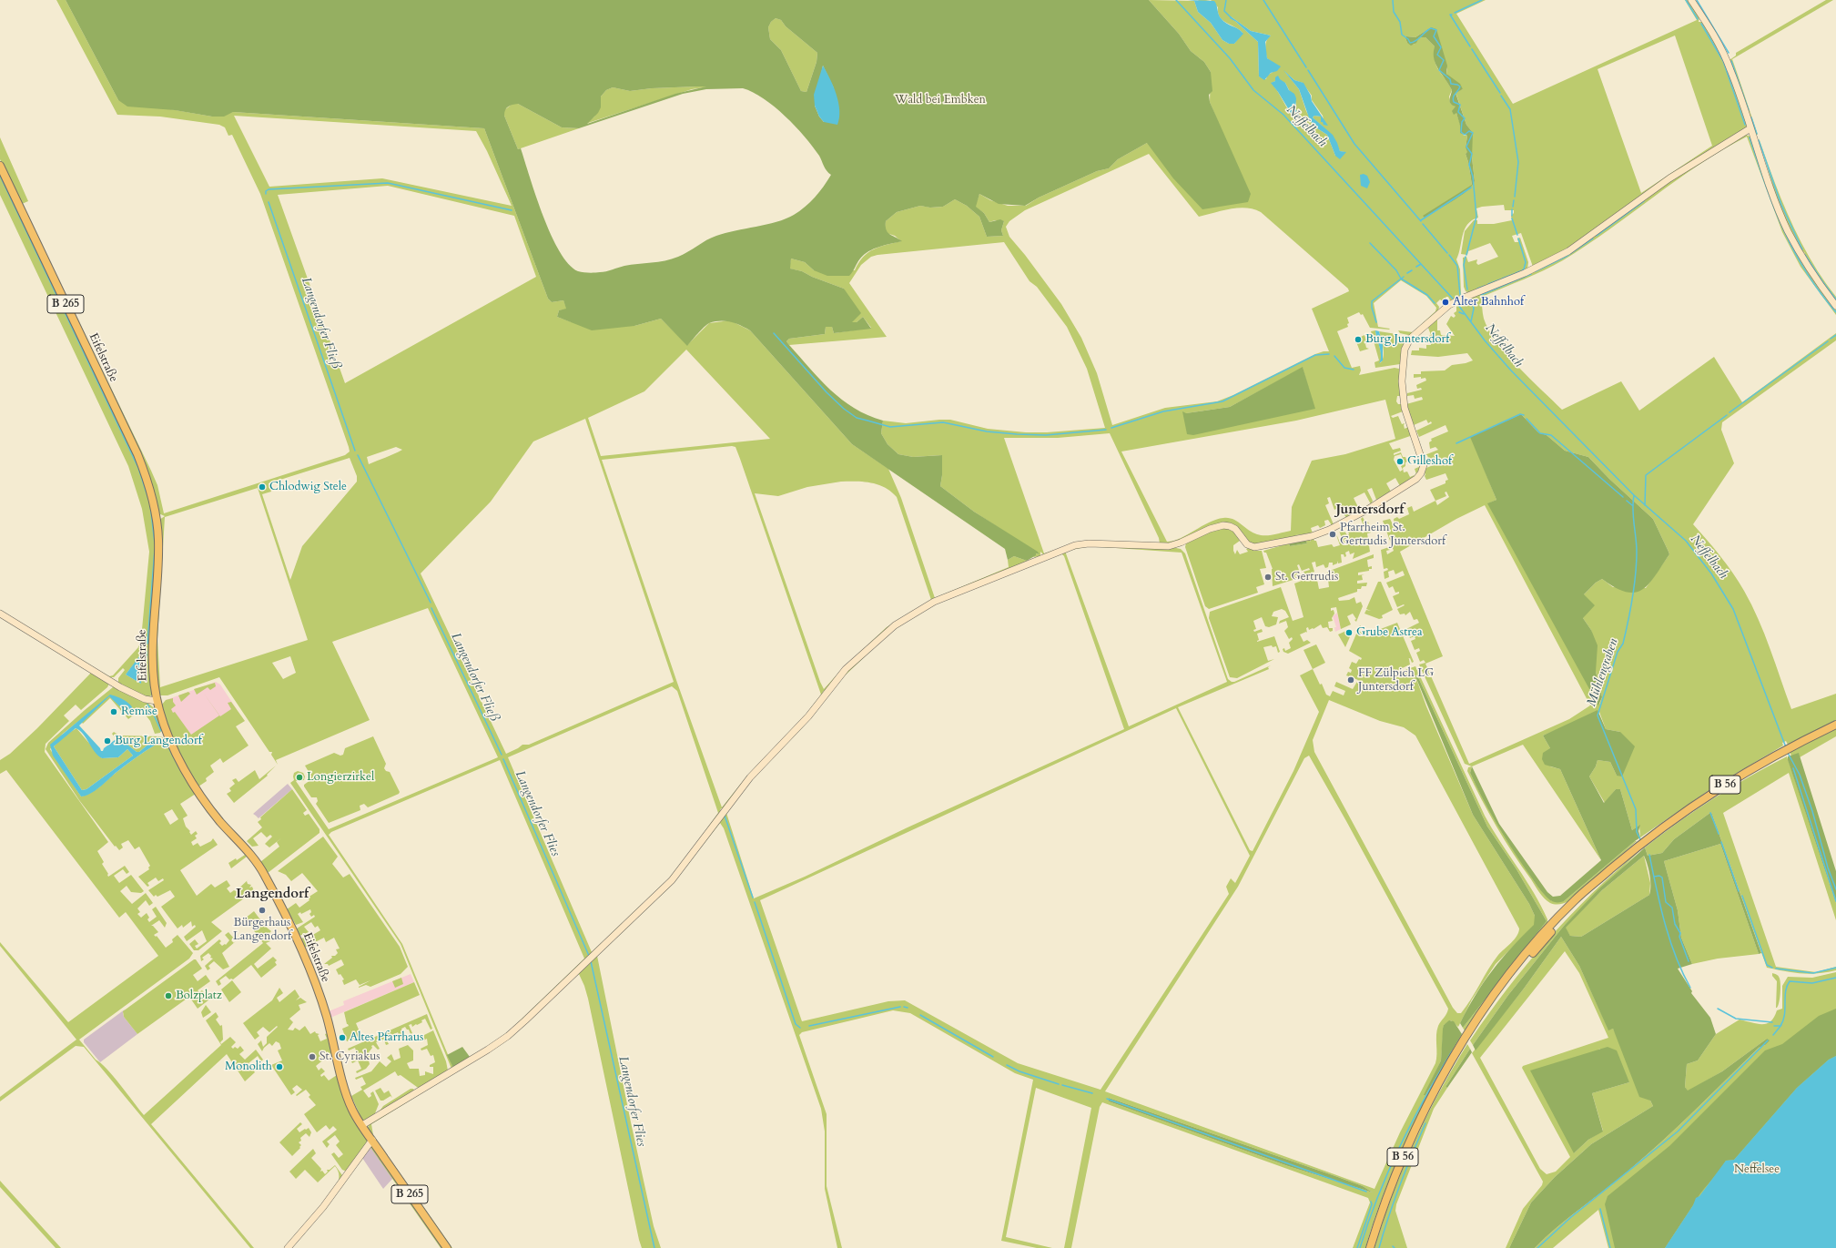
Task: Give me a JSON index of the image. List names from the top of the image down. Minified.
{"streets":{"main road":["B 265","Eifelstraße","B 56"]},"crossings":[["B 265","Eifelstraße"]],"districts":["Juntersdorf","Langendorf"],"water":["Neffelbach","Langendorfer Fließ","Mühlengraben","Langendorfer Flies"],"parks":["Wald bei Embken","Neffelsee"],"places":["Alter Bahnhof","Burg Juntersdorf","Gilleshof","Chlodwig Stele","Pfarrheim St. Gertrudis Juntersdorf","St. Gertrudis","Grube Astrea","FF Zülpich LG Juntersdorf","Remise","Burg Langendorf","Longierzirkel","Bürgerhaus Langendorf","Bolzplatz","Altes Pfarrhaus","St. Cyriakus","Monolith"]}
